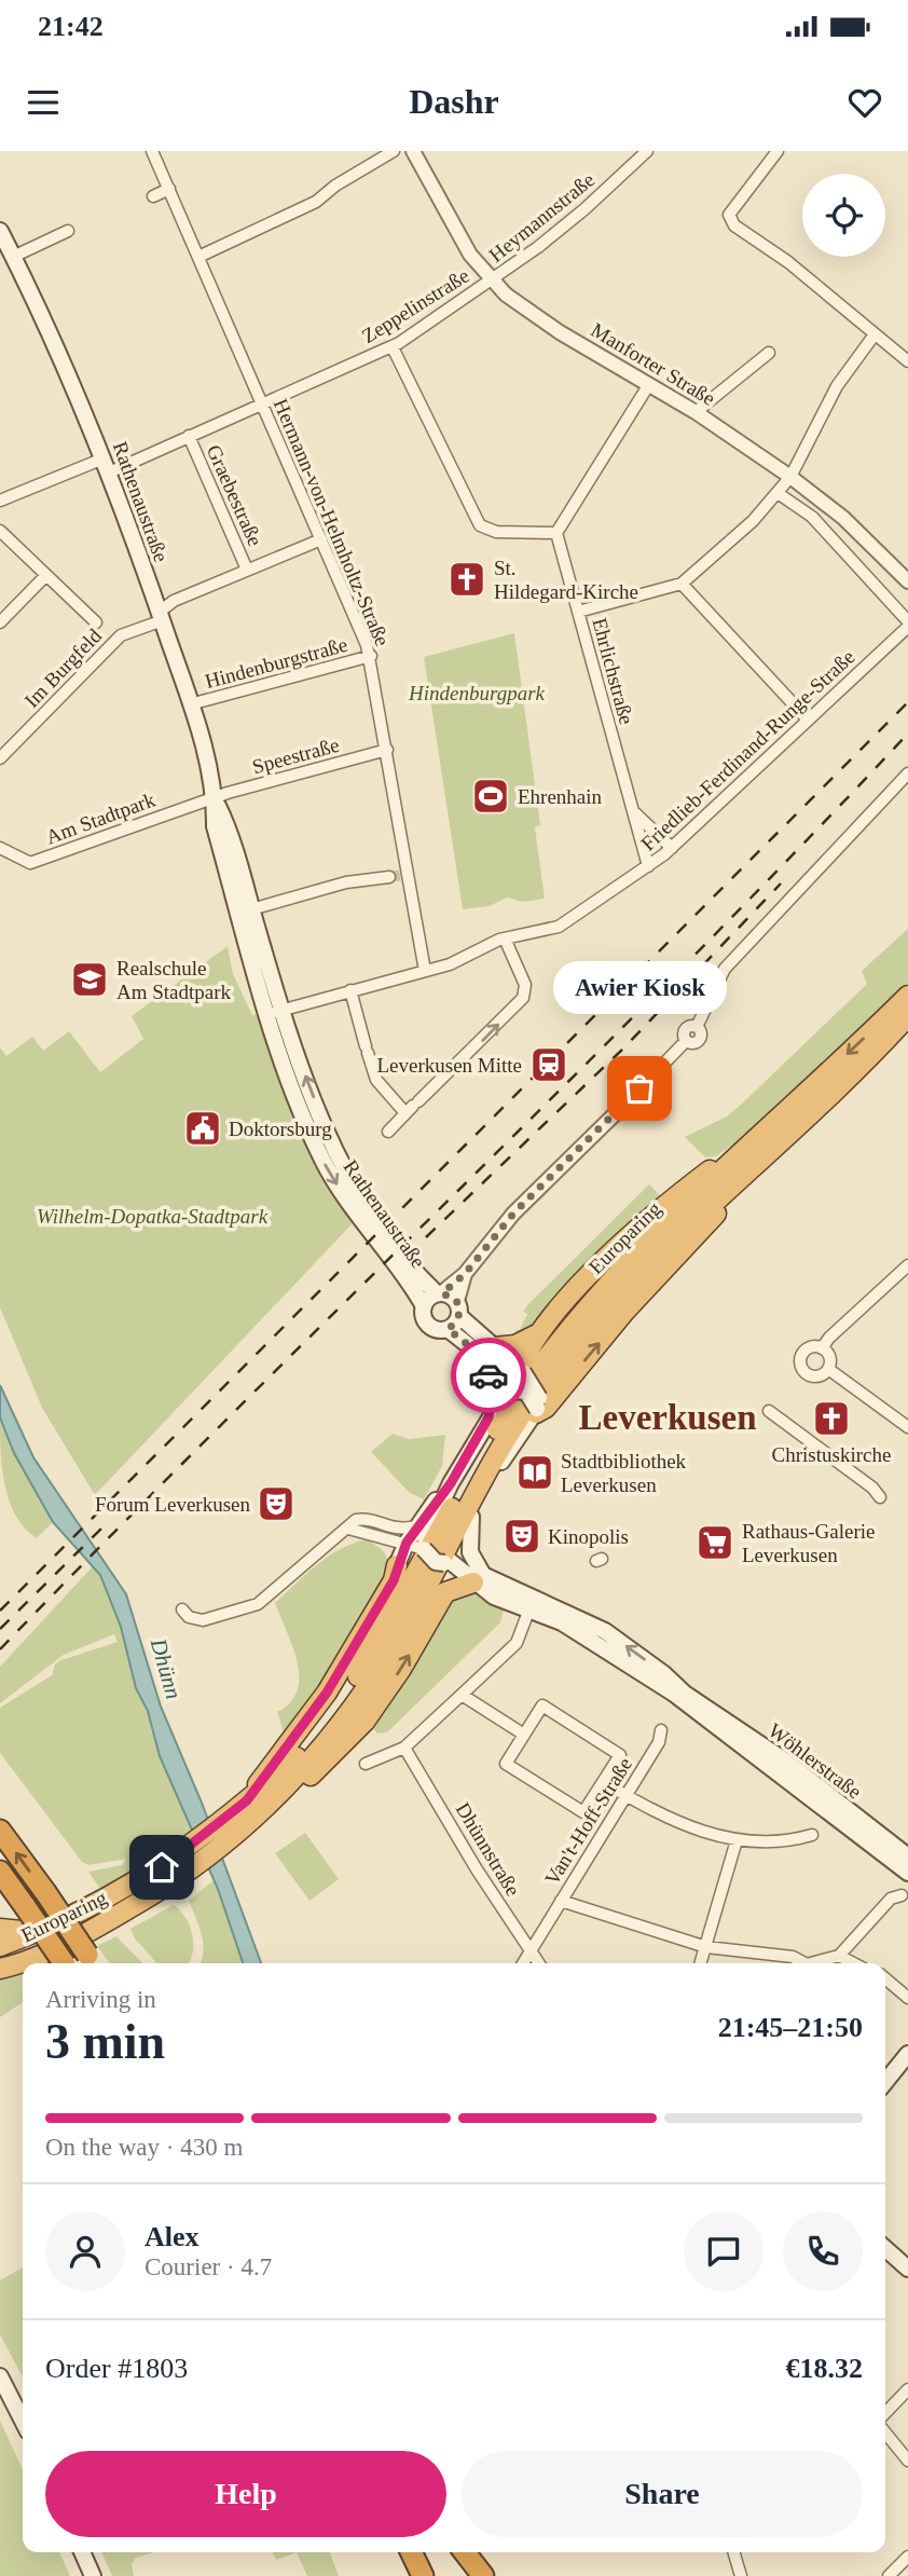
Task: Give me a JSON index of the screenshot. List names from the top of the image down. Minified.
{"streets":{"highway":["Europaring"],"main road":["Rathenaustraße","Wöhlerstraße"],"street":["Heymannstraße","Zeppelinstraße","Manforter Straße","Graebestraße","Hermann-von-Helmholtz-Straße","Hindenburgstraße","Im Burgfeld","Ehrlichstraße","Friedlieb-Ferdinand-Runge-Straße","Speestraße","Am Stadtpark","Van't-Hoff-Straße","Dhünnstraße"]},"crossings":[["Heymannstraße","Zeppelinstraße"],["Heymannstraße","Manforter Straße"],["Zeppelinstraße","Manforter Straße"],["Zeppelinstraße","Graebestraße"],["Zeppelinstraße","Rathenaustraße"],["Zeppelinstraße","Hermann-von-Helmholtz-Straße"],["Graebestraße","Im Burgfeld"],["Rathenaustraße","Hindenburgstraße"],["Rathenaustraße","Im Burgfeld"],["Rathenaustraße","Friedlieb-Ferdinand-Runge-Straße"],["Rathenaustraße","Speestraße"],["Rathenaustraße","Am Stadtpark"],["Hermann-von-Helmholtz-Straße","Hindenburgstraße"],["Hermann-von-Helmholtz-Straße","Im Burgfeld"],["Hermann-von-Helmholtz-Straße","Friedlieb-Ferdinand-Runge-Straße"],["Hermann-von-Helmholtz-Straße","Speestraße"],["Ehrlichstraße","Friedlieb-Ferdinand-Runge-Straße"],["Speestraße","Am Stadtpark"],["Van't-Hoff-Straße","Dhünnstraße"]],"districts":["Leverkusen"],"water":["Dhünn"],"parks":["Hindenburgpark","Wilhelm-Dopatka-Stadtpark"],"places":{"church":["St. Hildegard-Kirche","Christuskirche"],"sports":["Ehrenhain"],"school or university":["Realschule Am Stadtpark"],"station":["Leverkusen Mitte"],"other":["Awier Kiosk"],"public building":["Doktorsburg"],"library":["Stadtbibliothek Leverkusen"],"theatre":["Forum Leverkusen","Kinopolis"],"supermarket":["Rathaus-Galerie Leverkusen"]},"page":{"status":"21:42","header":"Dashr","bubble":"Awier Kiosk","heading":["3 min","Arriving in","21:45–21:50"],"panel":["Alex","Courier · 4.7","Order #1803","€18.32"],"bar":"On the way · 430 m","buttons":["Help","Share"]}}
